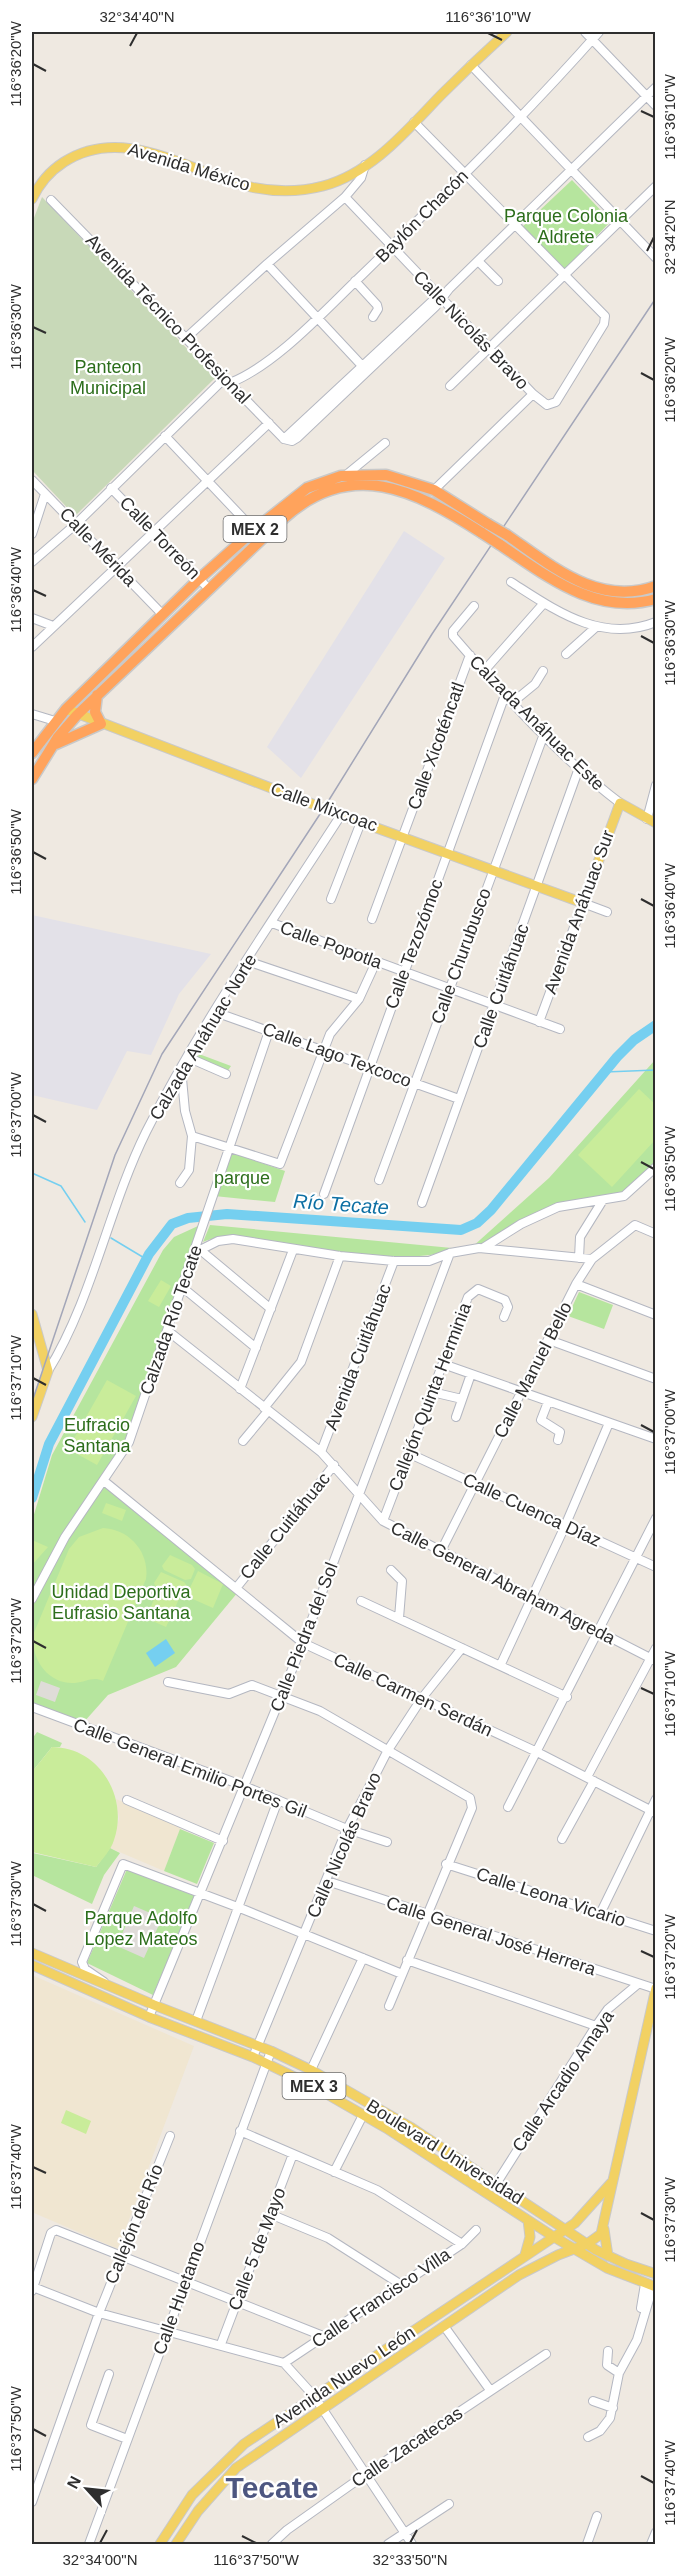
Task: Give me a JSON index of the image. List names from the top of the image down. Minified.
{"streets":{"highway":["MEX 2"],"main road":["Avenida México","Calzada Anáhuac Este","Calle Mixcoac","Avenida Anáhuac Sur","MEX 3","Boulevard Universidad","Avenida Nuevo León"],"street":["Baylón Chacón","Avenida Técnico Profesional","Calle Nicolás Bravo","Calle Torreón","Calle Mérida","Calle Xicoténcatl","Calle Tezozómoc","Calle Popotla","Calle Churubusco","Calle Cuitláhuac","Calzada Anáhuac Norte","Calle Lago Texcoco","Calzada Río Tecate","Avenida Cuitláhuac","Calle Manuel Bello","Callejón Quinta Herminia","Calle Cuenca Díaz","Calle General Abraham Agreda","Calle Piedra del Sol","Calle Carmen Serdán","Calle General Emilio Portes Gil","Calle Leona Vicario","Calle General José Herrera","Calle Arcadio Amaya","Callejón del Río","Calle 5 de Mayo","Calle Huetamo","Calle Francisco Villa","Calle Zacatecas"]},"crossings":[["Baylón Chacón","Avenida Técnico Profesional"],["Baylón Chacón","Calle Nicolás Bravo"],["Baylón Chacón","Calle Torreón"],["Baylón Chacón","Calle Mérida"],["Calle Nicolás Bravo","Calle Carmen Serdán"],["Calle Nicolás Bravo","Calle General Emilio Portes Gil"],["Calle Nicolás Bravo","Calle General José Herrera"],["Calle Nicolás Bravo","Boulevard Universidad"],["MEX 2","Calle Torreón"],["MEX 2","Calle Mérida"],["MEX 2","Calle Mixcoac"],["Calzada Anáhuac Este","Calle Xicoténcatl"],["Calzada Anáhuac Este","Avenida Anáhuac Sur"],["Calzada Anáhuac Este","Calle Tezozómoc"],["Calzada Anáhuac Este","Calle Churubusco"],["Calzada Anáhuac Este","Calle Cuitláhuac"],["Calle Xicoténcatl","Calle Mixcoac"],["Calle Mixcoac","Avenida Anáhuac Sur"],["Calle Mixcoac","Calle Tezozómoc"],["Calle Mixcoac","Calle Churubusco"],["Calle Mixcoac","Calle Cuitláhuac"],["Calle Mixcoac","Calzada Anáhuac Norte"],["Avenida Anáhuac Sur","Calle Popotla"],["Calle Tezozómoc","Calle Popotla"],["Calle Tezozómoc","Calle Lago Texcoco"],["Calle Popotla","Calle Churubusco"],["Calle Popotla","Calle Cuitláhuac"],["Calle Popotla","Calzada Anáhuac Norte"],["Calle Churubusco","Calle Lago Texcoco"],["Calle Cuitláhuac","Calle Lago Texcoco"],["Calle Cuitláhuac","Calle General Abraham Agreda"],["Calle Cuitláhuac","Calle Carmen Serdán"],["Calzada Anáhuac Norte","Calle Lago Texcoco"],["Calle Lago Texcoco","Calzada Río Tecate"],["Calzada Río Tecate","Calle General Abraham Agreda"],["Calzada Río Tecate","Calle Carmen Serdán"],["Avenida Cuitláhuac","Calle General Abraham Agreda"],["Calle Manuel Bello","Calle Cuenca Díaz"],["Calle Manuel Bello","Calle General Abraham Agreda"],["Callejón Quinta Herminia","Calle Cuenca Díaz"],["Callejón Quinta Herminia","Calle General Abraham Agreda"],["Calle General Abraham Agreda","Calle Piedra del Sol"],["Calle Piedra del Sol","Calle Carmen Serdán"],["Calle Piedra del Sol","Calle General Emilio Portes Gil"],["Calle Piedra del Sol","Boulevard Universidad"],["Calle General José Herrera","Calle Arcadio Amaya"],["Calle Arcadio Amaya","Boulevard Universidad"],["Boulevard Universidad","Calle Huetamo"],["Boulevard Universidad","Avenida Nuevo León"]],"districts":["Tecate"],"water":["Río Tecate"],"parks":["Parque Colonia Aldrete","Panteon Municipal","parque","Eufracio Santana","Unidad Deportiva Eufrasio Santana","Parque Adolfo Lopez Mateos"],"north":"top left","coordinates":["32°34'40\"N","116°36'10\"W","116°36'20\"W","32°34'20\"N","116°36'30\"W","116°36'40\"W","116°36'50\"W","116°37'00\"W","116°37'10\"W","116°37'20\"W","116°37'30\"W","116°37'40\"W","116°37'50\"W","32°34'00\"N","32°33'50\"N"]}
